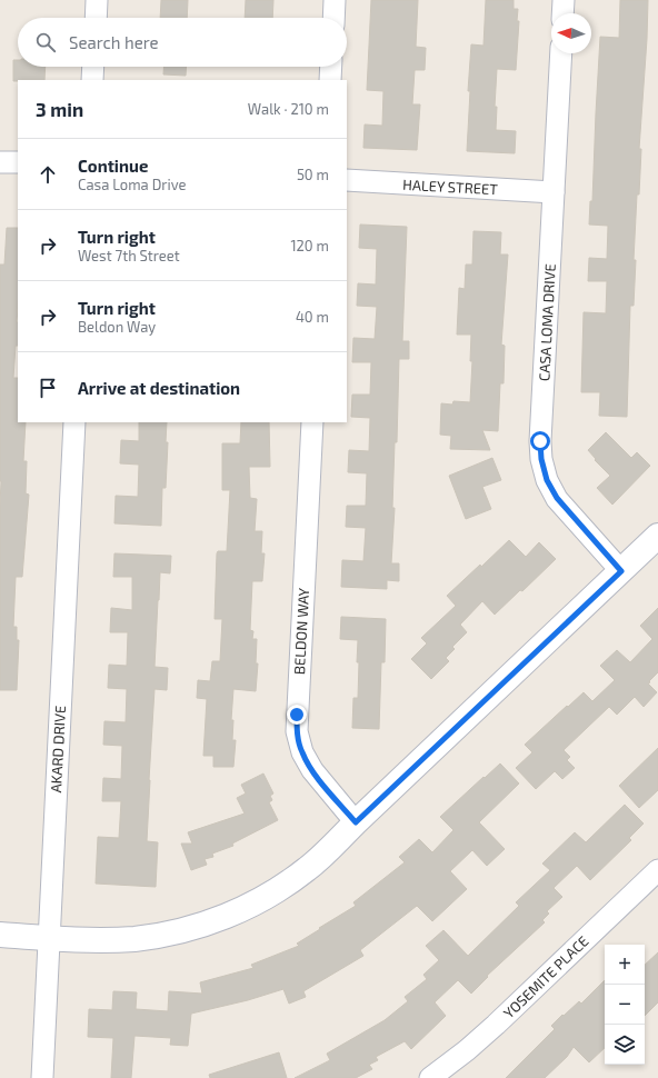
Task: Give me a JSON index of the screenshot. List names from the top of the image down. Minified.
{"streets":{"street":["HALEY STREET","CASA LOMA DRIVE","BELDON WAY","AKARD DRIVE","YOSEMITE PLACE"]},"crossings":[["HALEY STREET","CASA LOMA DRIVE"]],"north":"left","page":{"search":"Search here","heading":["3 min","Walk · 210 m"],"list":[["Continue","Casa Loma Drive","50 m"],["Turn right","West 7th Street","120 m"],["Turn right","Beldon Way","40 m"],"Arrive at destination"],"map_buttons":["+","−"]}}
